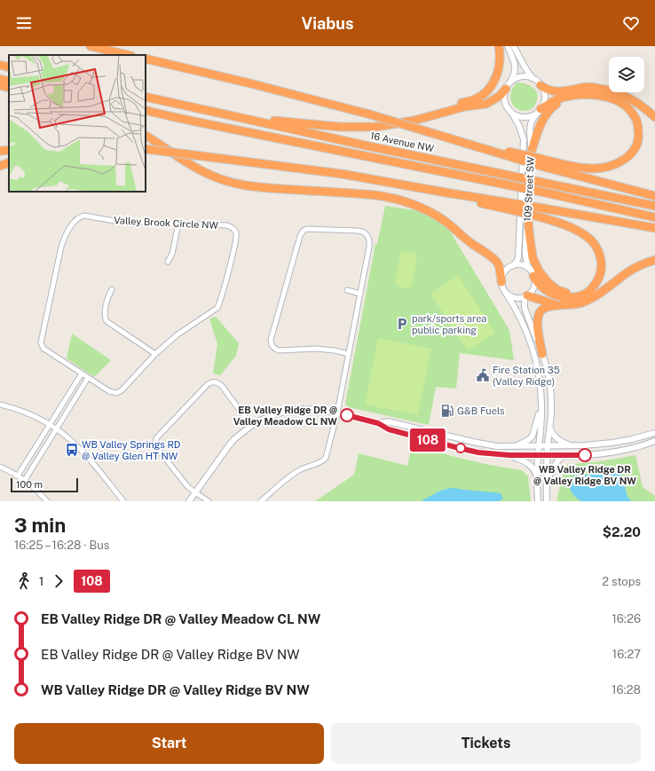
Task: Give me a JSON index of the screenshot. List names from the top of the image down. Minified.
{"streets":{"highway":["16 Avenue NW"],"street":["109 Street SW","Valley Brook Circle NW"]},"places":{"parking":["park/sports area public parking"],"public building":["Fire Station 35 (Valley Ridge)"],"fuel station":["G&B Fuels"],"other":["EB Valley Ridge DR @ Valley Meadow CL NW","WB Valley Ridge DR @ Valley Ridge BV NW"],"bus stop":["WB Valley Springs RD @ Valley Glen HT NW"]},"lines":["bus line 108"],"scale_bar":"100 m","page":{"header":"Viabus","on_map":"108","scale":"100 m","heading":["3 min","16:25 – 16:28 · Bus","$2.20"],"legs":["1","108","2 stops"],"list":[{"name":"EB Valley Ridge DR @ Valley Meadow CL NW","value":"16:26"},{"name":"EB Valley Ridge DR @ Valley Ridge BV NW","value":"16:27"},{"name":"WB Valley Ridge DR @ Valley Ridge BV NW","value":"16:28"}],"buttons":["Start","Tickets"]}}
